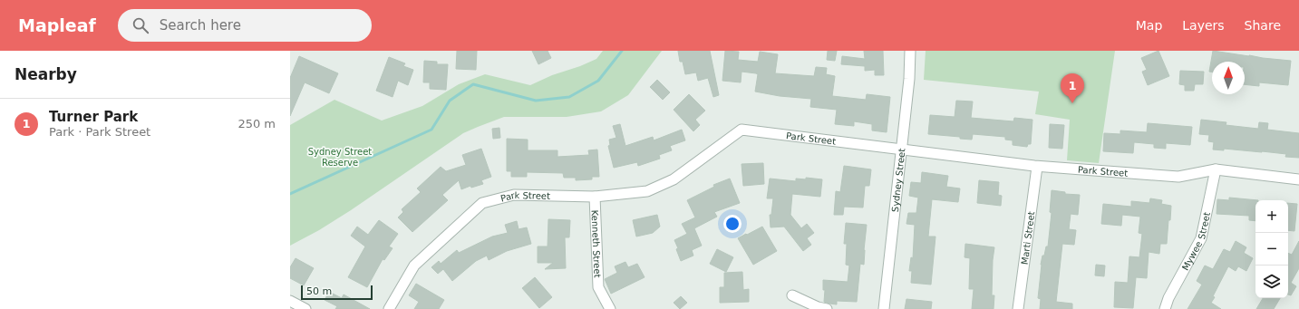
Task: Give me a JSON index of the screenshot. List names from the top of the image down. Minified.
{"streets":{"street":["Park Street","Sydney Street","Marti Street","Mywee Street","Kenneth Street"]},"crossings":[["Park Street","Sydney Street"],["Park Street","Marti Street"],["Park Street","Mywee Street"],["Park Street","Kenneth Street"]],"parks":["Sydney Street Reserve"],"scale_bar":"50 m","north":"top","page":{"header":"Mapleaf","search":"Search here","nav":["Map","Layers","Share"],"heading":"Nearby","pins":"1","list":[{"mark":"1","name":"Turner Park","note":"Park · Park Street","value":"250 m"}],"map_buttons":["+","−"],"scale":"50 m"}}
